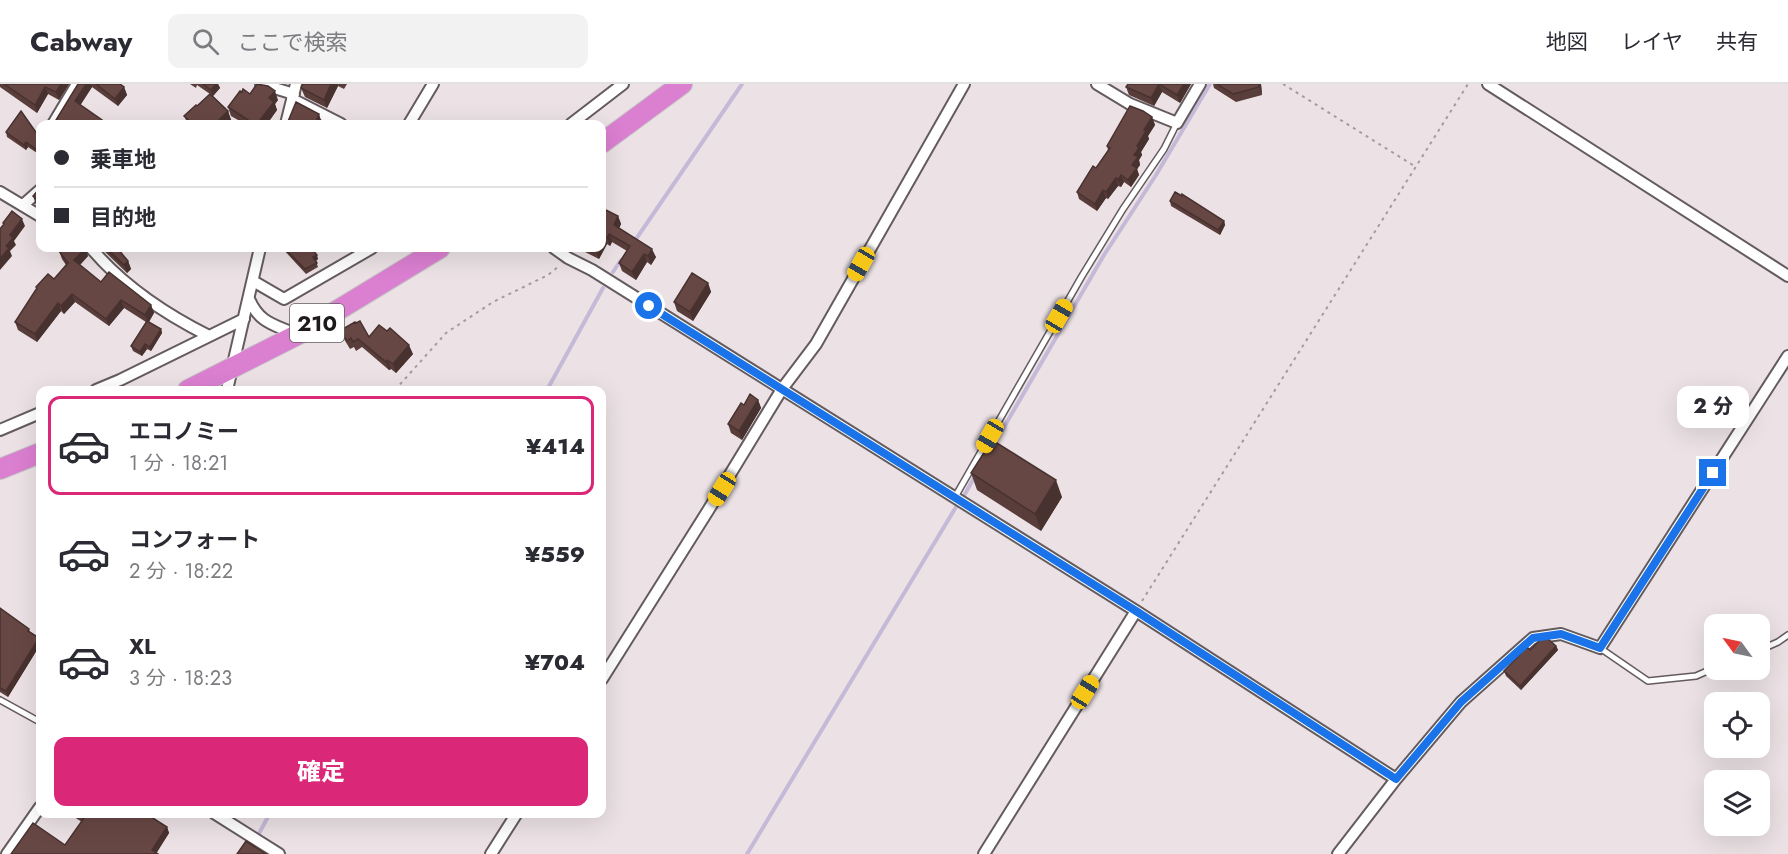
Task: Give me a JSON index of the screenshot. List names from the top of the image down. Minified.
{"streets":{"highway":["210"]},"north":"top left","page":{"header":"Cabway","search":"ここで検索","nav":["地図","レイヤ","共有"],"banner":["乗車地","目的地"],"bubble":"2 分","list":[{"name":"エコノミー","note":"1 分 · 18:21","value":"¥414"},{"name":"コンフォート","note":"2 分 · 18:22","value":"¥559"},{"name":"XL","note":"3 分 · 18:23","value":"¥704"}],"buttons":"確定"}}
